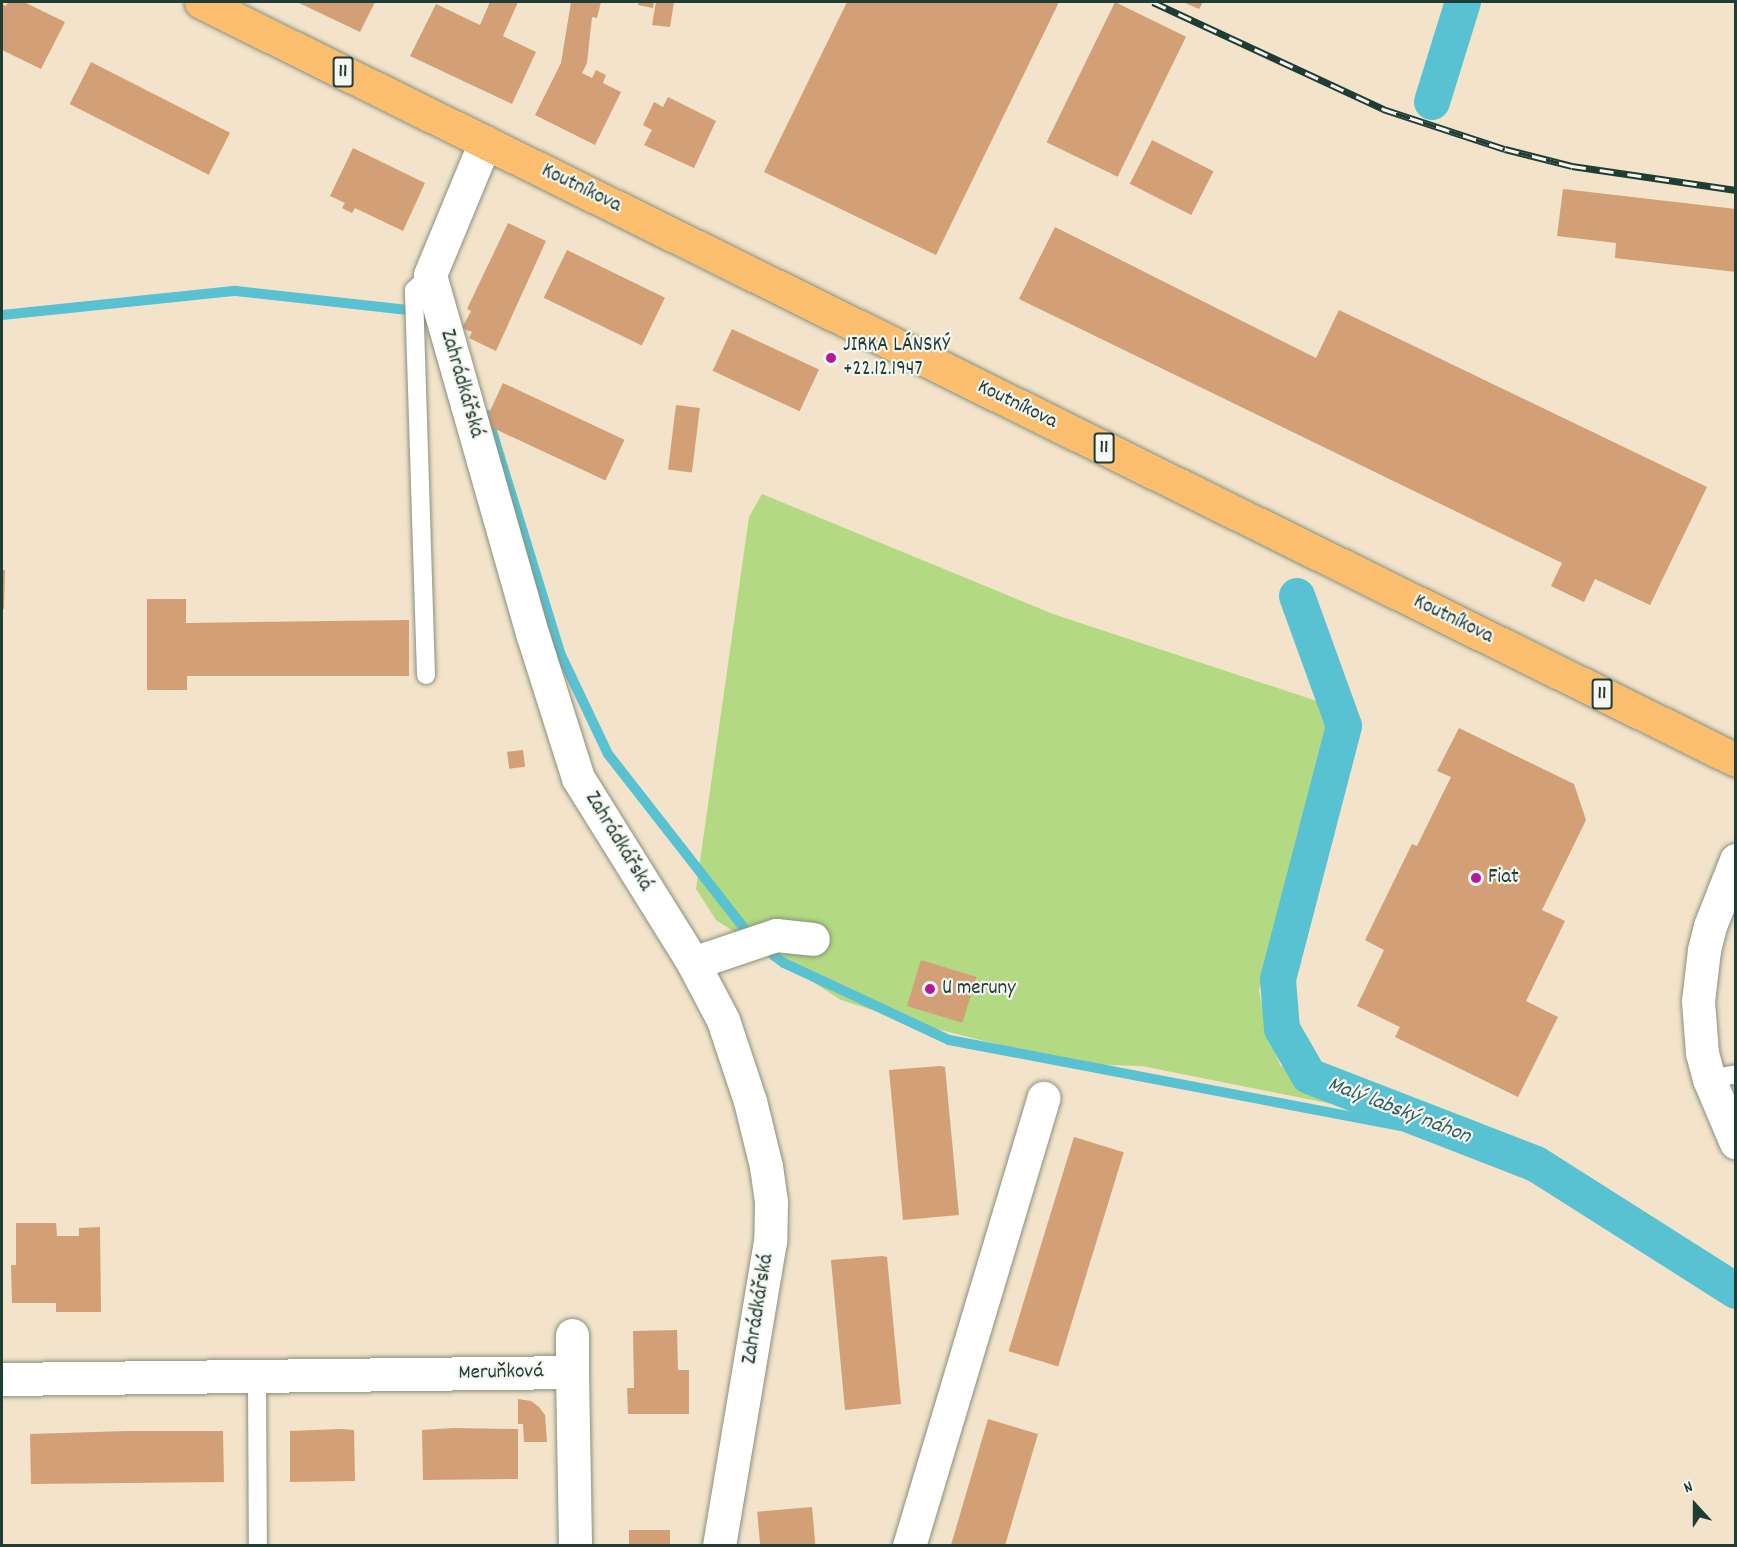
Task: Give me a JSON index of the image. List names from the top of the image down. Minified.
{"streets":{"main road":["11","Koutníkova"],"street":["Zahrádkářská","Meruňková"]},"water":["Malý labský náhon"],"places":["JIRKA LÁNSKÝ +22.12.1947","Fiat","U meruny"],"north":"top"}
